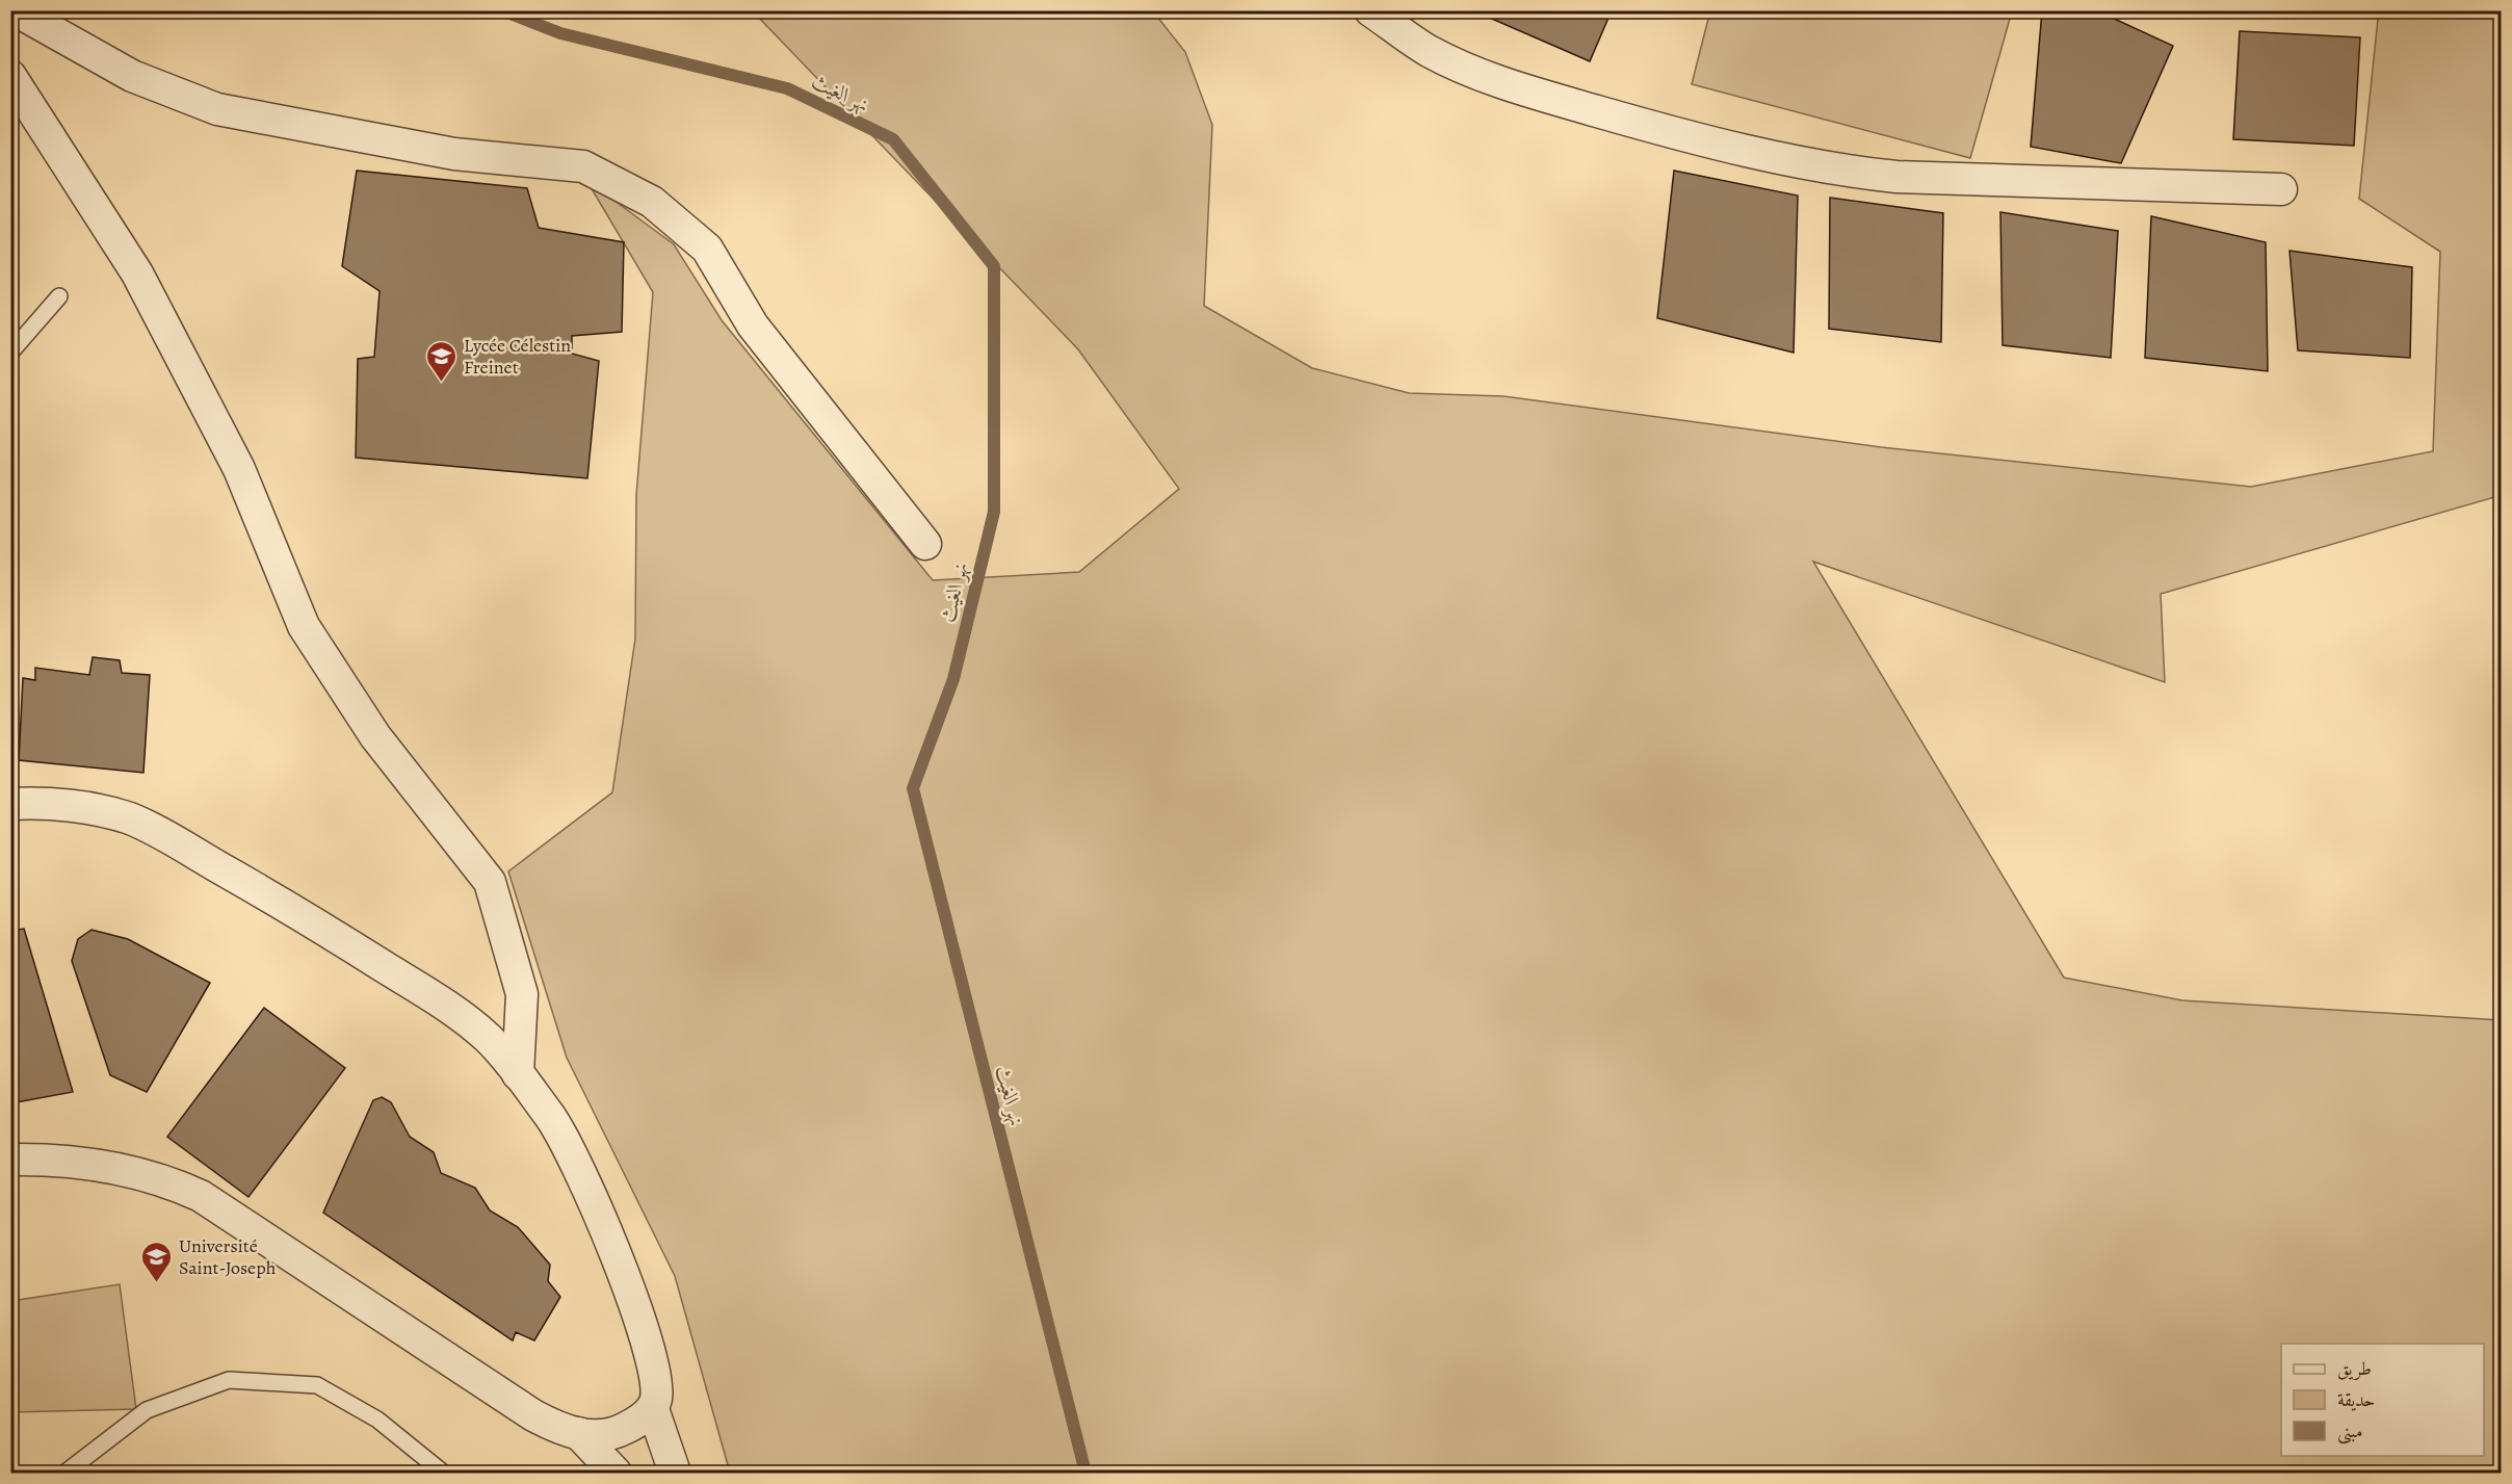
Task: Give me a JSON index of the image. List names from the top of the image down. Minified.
{"water":["نهر الغيث"],"places":{"school or university":["Lycée Célestin Freinet","Université Saint-Joseph"]},"legend":["طريق","حديقة","مبنى"]}
